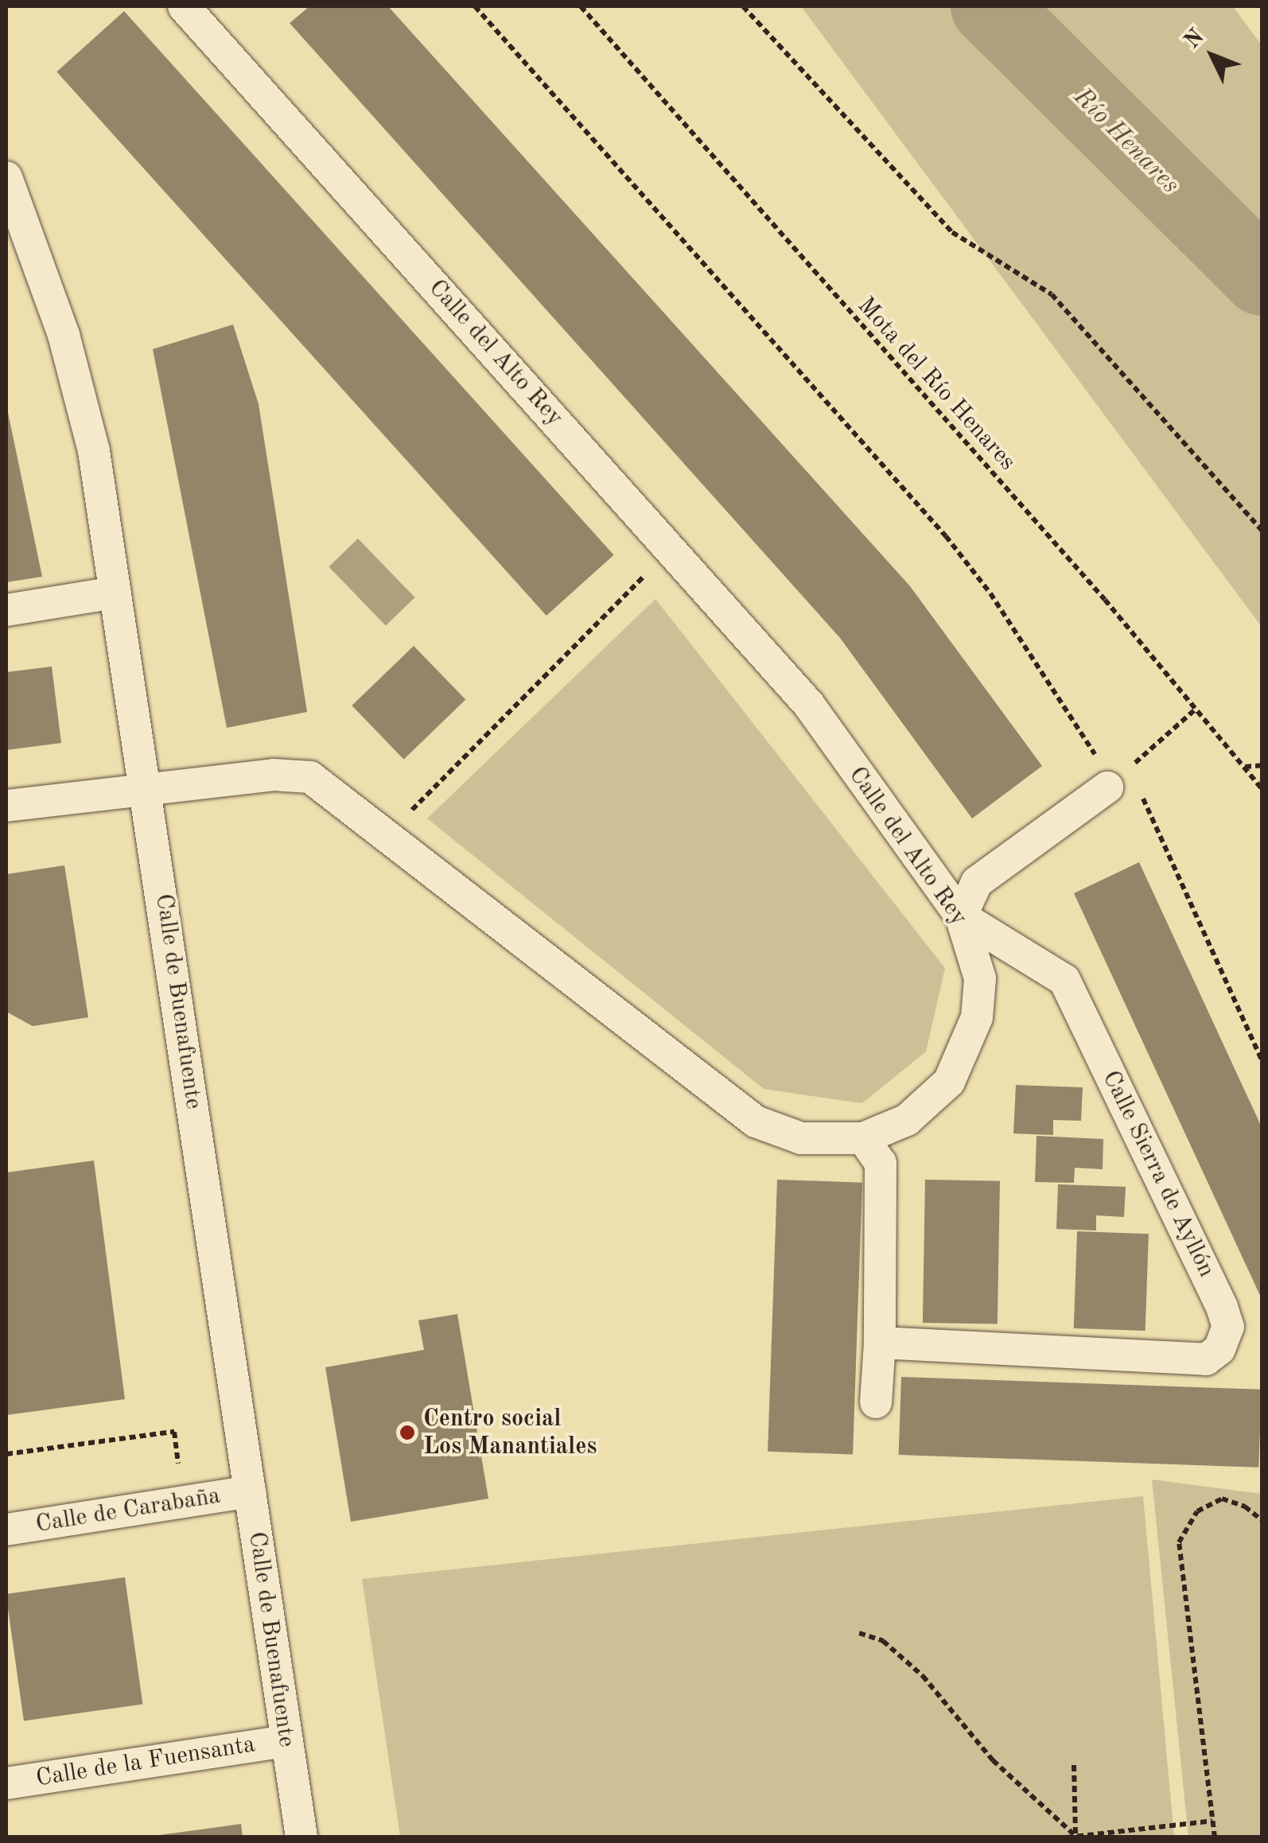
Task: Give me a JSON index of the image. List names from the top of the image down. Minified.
{"streets":{"street":["Calle del Alto Rey","Calle de Buenafuente","Calle Sierra de Ayllón","Calle de Carabaña","Calle de la Fuensanta"],"path":["Mota del Río Henares"]},"crossings":[["Calle del Alto Rey","Calle de Buenafuente"],["Calle del Alto Rey","Calle Sierra de Ayllón"],["Calle de Buenafuente","Calle de Carabaña"],["Calle de Buenafuente","Calle de la Fuensanta"]],"water":["Río Henares"],"places":["Centro social Los Manantiales"],"north":"top left"}
